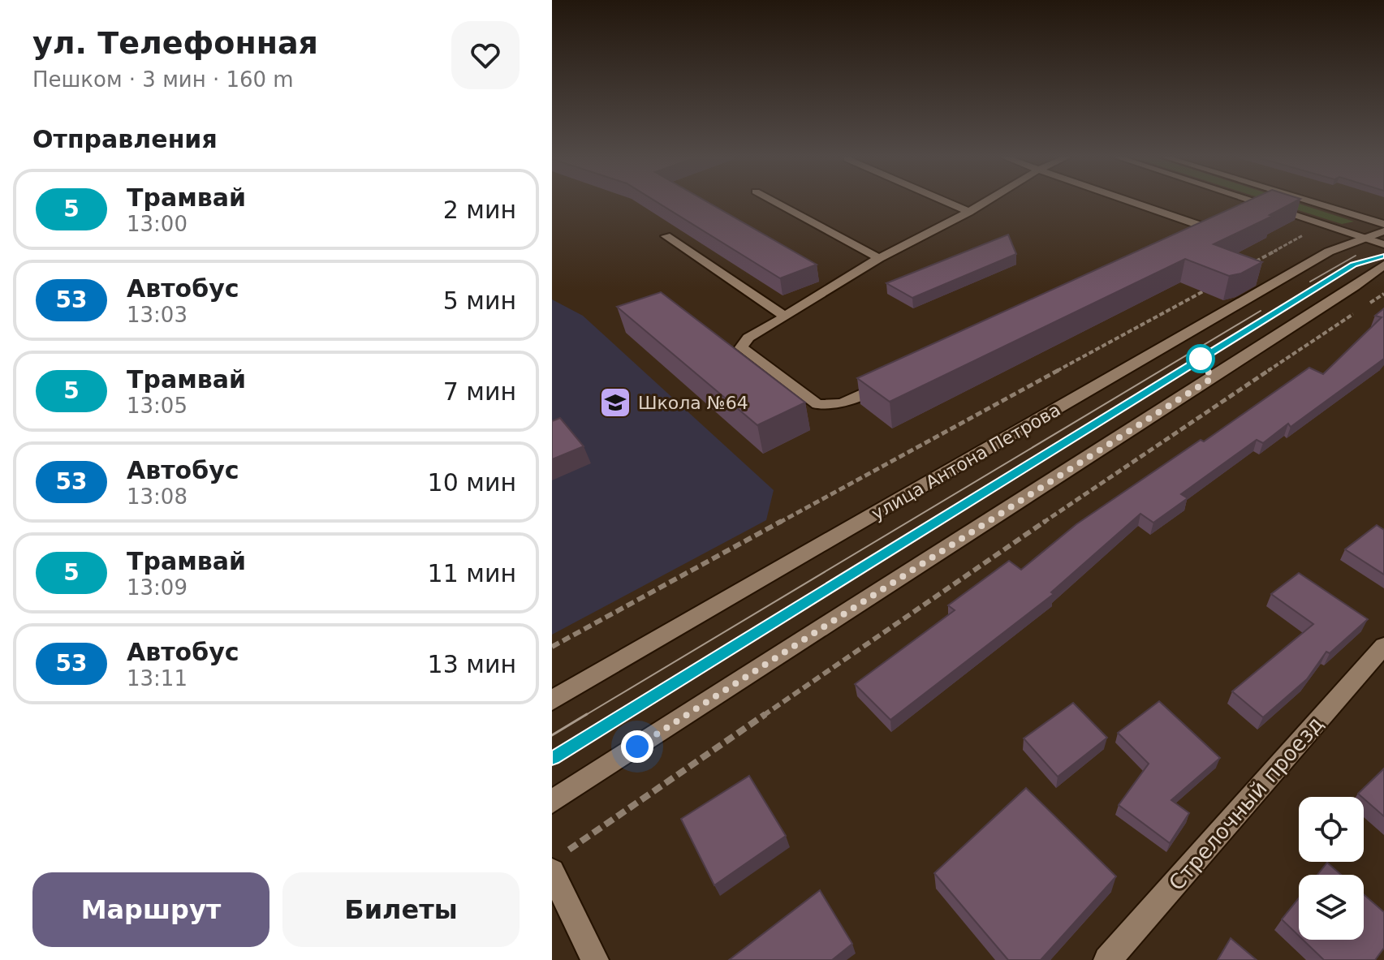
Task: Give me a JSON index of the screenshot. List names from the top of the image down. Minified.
{"streets":{"main road":["улица Антона Петрова","Стрелочный проезд"]},"places":{"school or university":["Школа №64"]},"lines":["tram line 5"],"page":{"heading":[["ул. Телефонная","Пешком · 3 мин · 160 m"],"Отправления"],"list":[{"mark":"5","name":"Трамвай","note":"13:00","value":"2 мин"},{"mark":"53","name":"Автобус","note":"13:03","value":"5 мин"},{"mark":"5","name":"Трамвай","note":"13:05","value":"7 мин"},{"mark":"53","name":"Автобус","note":"13:08","value":"10 мин"},{"mark":"5","name":"Трамвай","note":"13:09","value":"11 мин"},{"mark":"53","name":"Автобус","note":"13:11","value":"13 мин"}],"buttons":["Маршрут","Билеты"]}}
